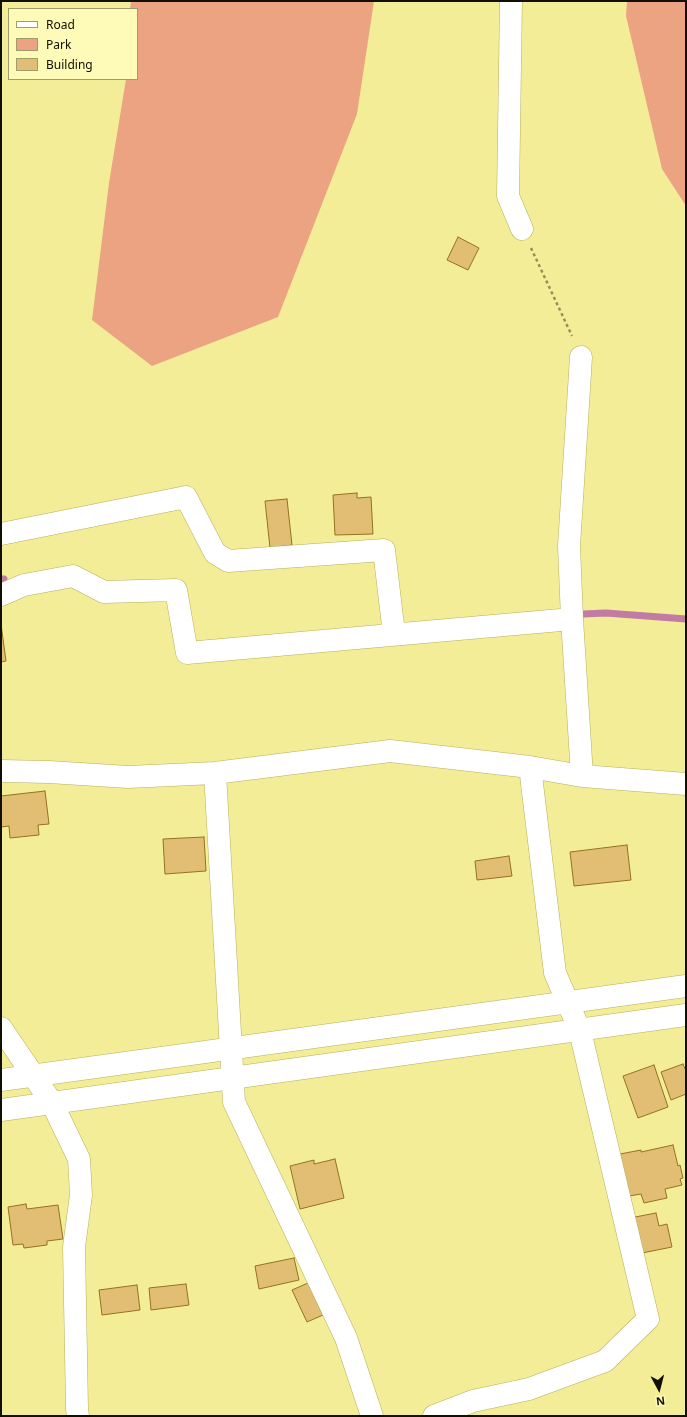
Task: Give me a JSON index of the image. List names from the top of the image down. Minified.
{"legend":["Road","Park","Building"],"north":"bottom"}
